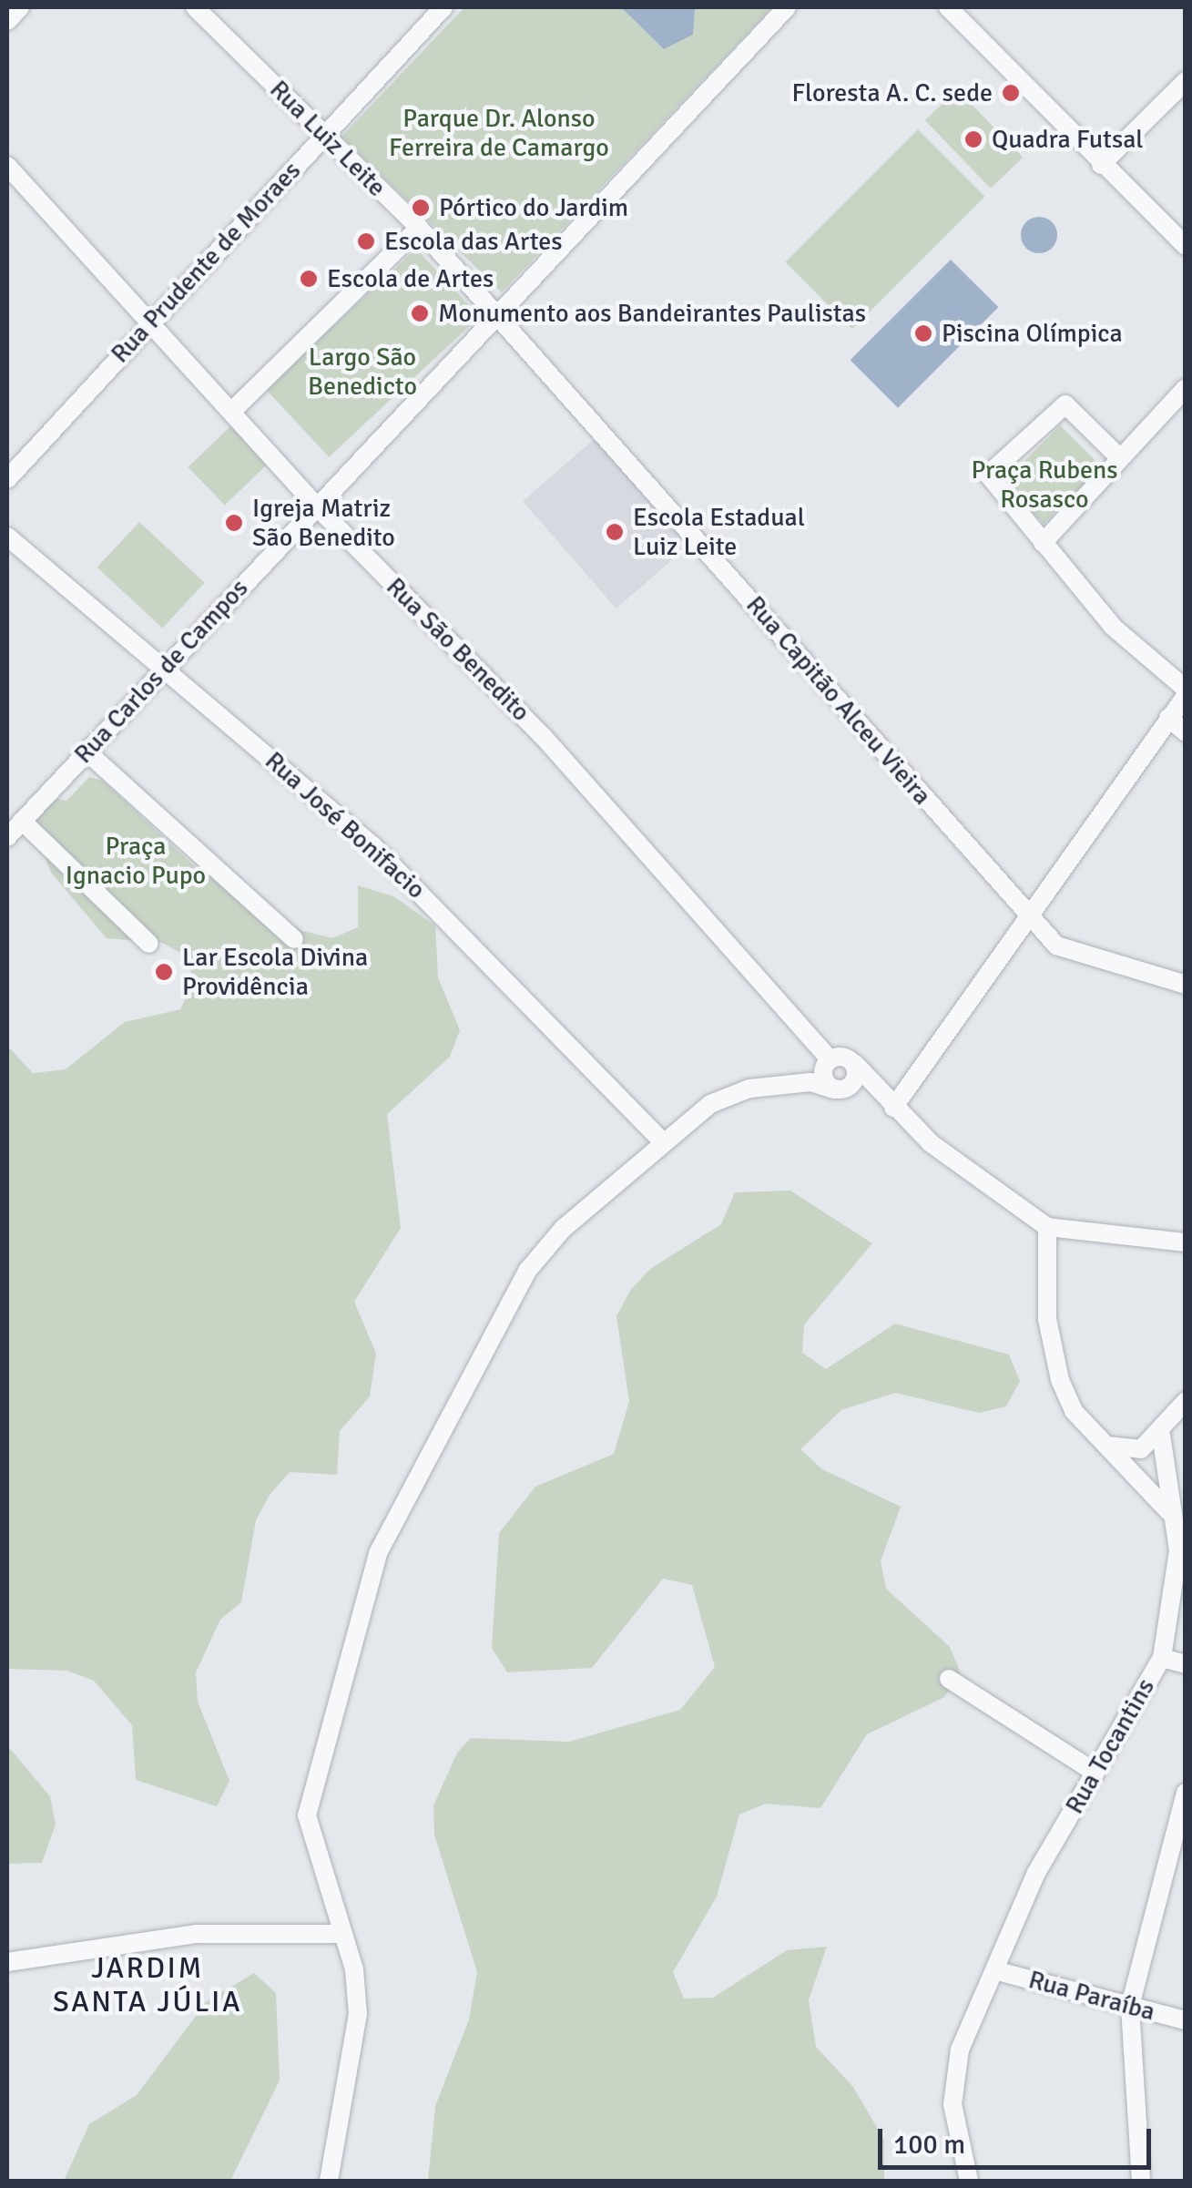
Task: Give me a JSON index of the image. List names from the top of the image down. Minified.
{"streets":{"street":["Rua Luiz Leite","Rua Prudente de Moraes","Rua São Benedito","Rua Carlos de Campos","Rua Capitão Alceu Vieira","Rua José Bonifacio","Rua Tocantins","Rua Paraíba"]},"crossings":[["Rua Luiz Leite","Rua Prudente de Moraes"],["Rua Luiz Leite","Rua Carlos de Campos"],["Rua Luiz Leite","Rua Capitão Alceu Vieira"],["Rua Prudente de Moraes","Rua São Benedito"],["Rua São Benedito","Rua Carlos de Campos"],["Rua Carlos de Campos","Rua Capitão Alceu Vieira"],["Rua Carlos de Campos","Rua José Bonifacio"],["Rua Tocantins","Rua Paraíba"]],"districts":["JARDIM SANTA JÚLIA"],"parks":["Parque Dr. Alonso Ferreira de Camargo","Largo São Benedicto","Praça Rubens Rosasco","Praça Ignacio Pupo"],"places":["Floresta A. C. sede","Quadra Futsal","Pórtico do Jardim","Escola das Artes","Escola de Artes","Monumento aos Bandeirantes Paulistas","Piscina Olímpica","Igreja Matriz São Benedito","Escola Estadual Luiz Leite","Lar Escola Divina Providência"],"scale_bar":"100 m"}
